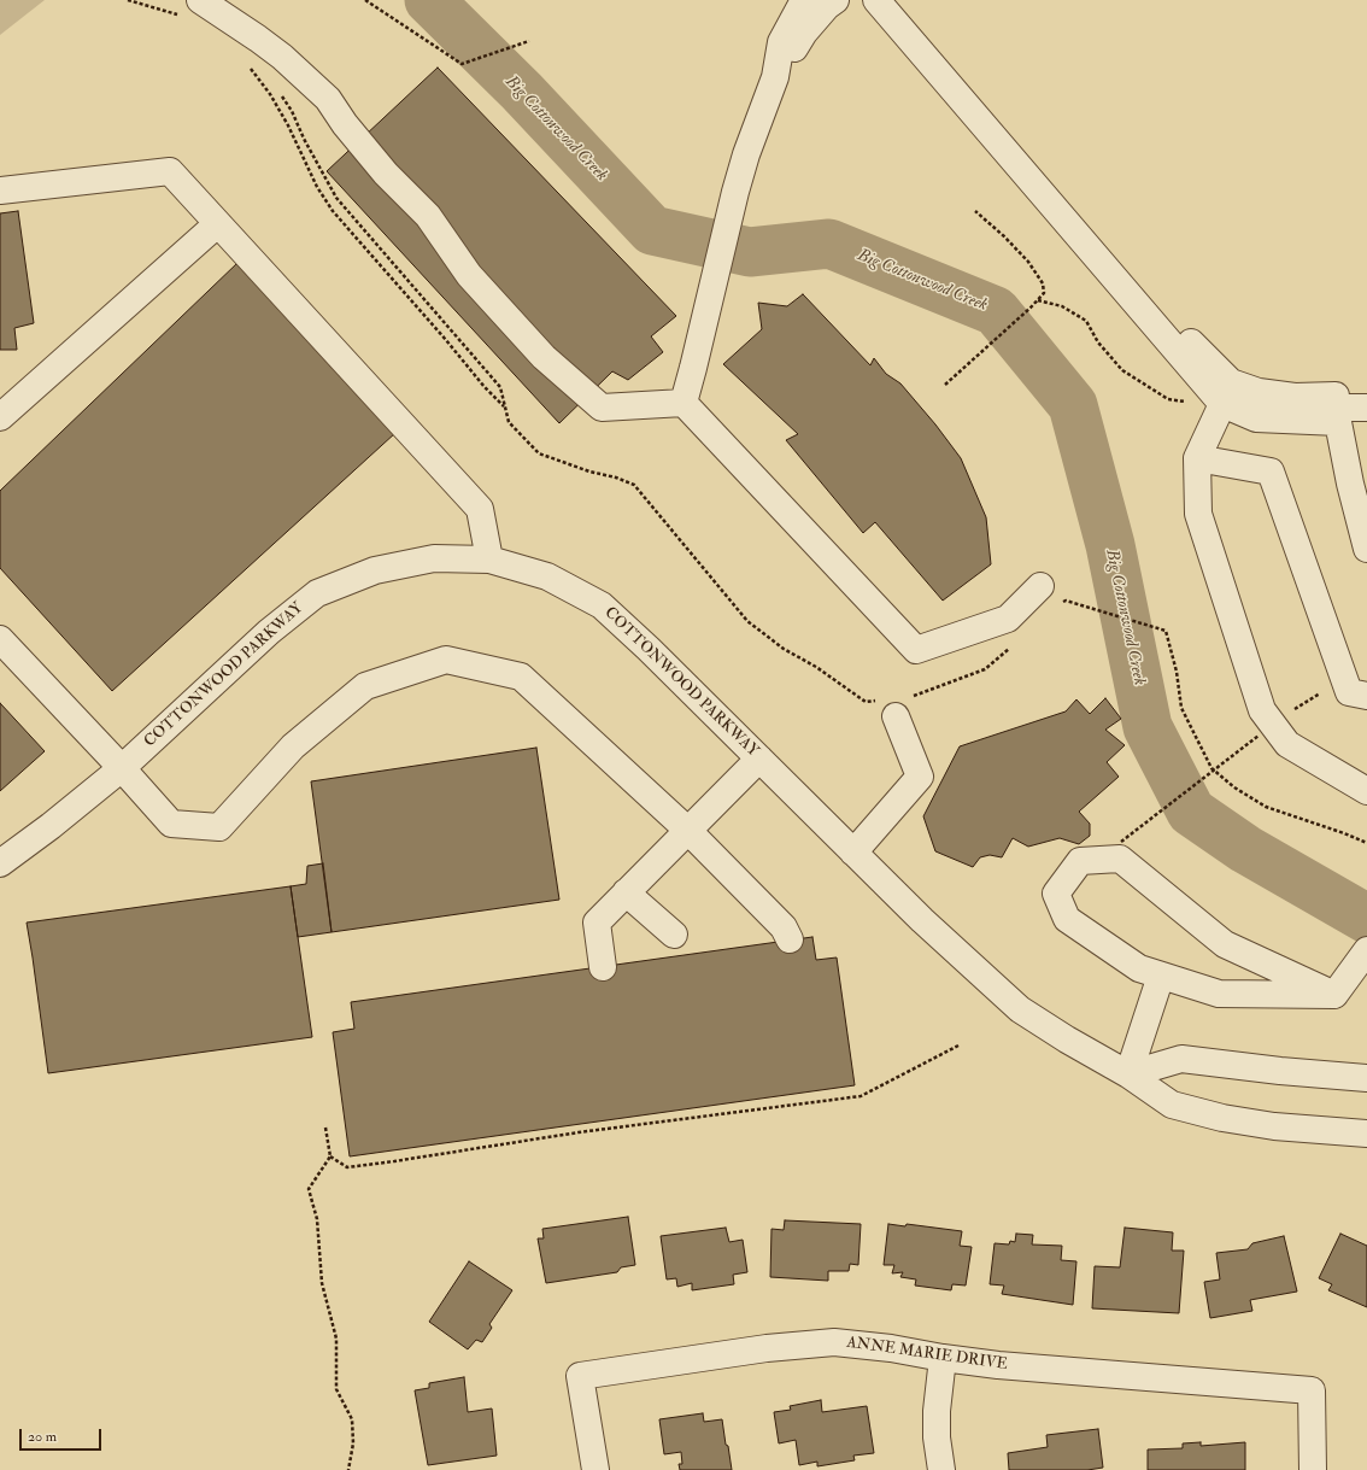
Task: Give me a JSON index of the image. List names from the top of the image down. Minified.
{"streets":{"street":["COTTONWOOD PARKWAY","ANNE MARIE DRIVE"]},"water":["Big Cottonwood Creek"],"scale_bar":"20 m"}
